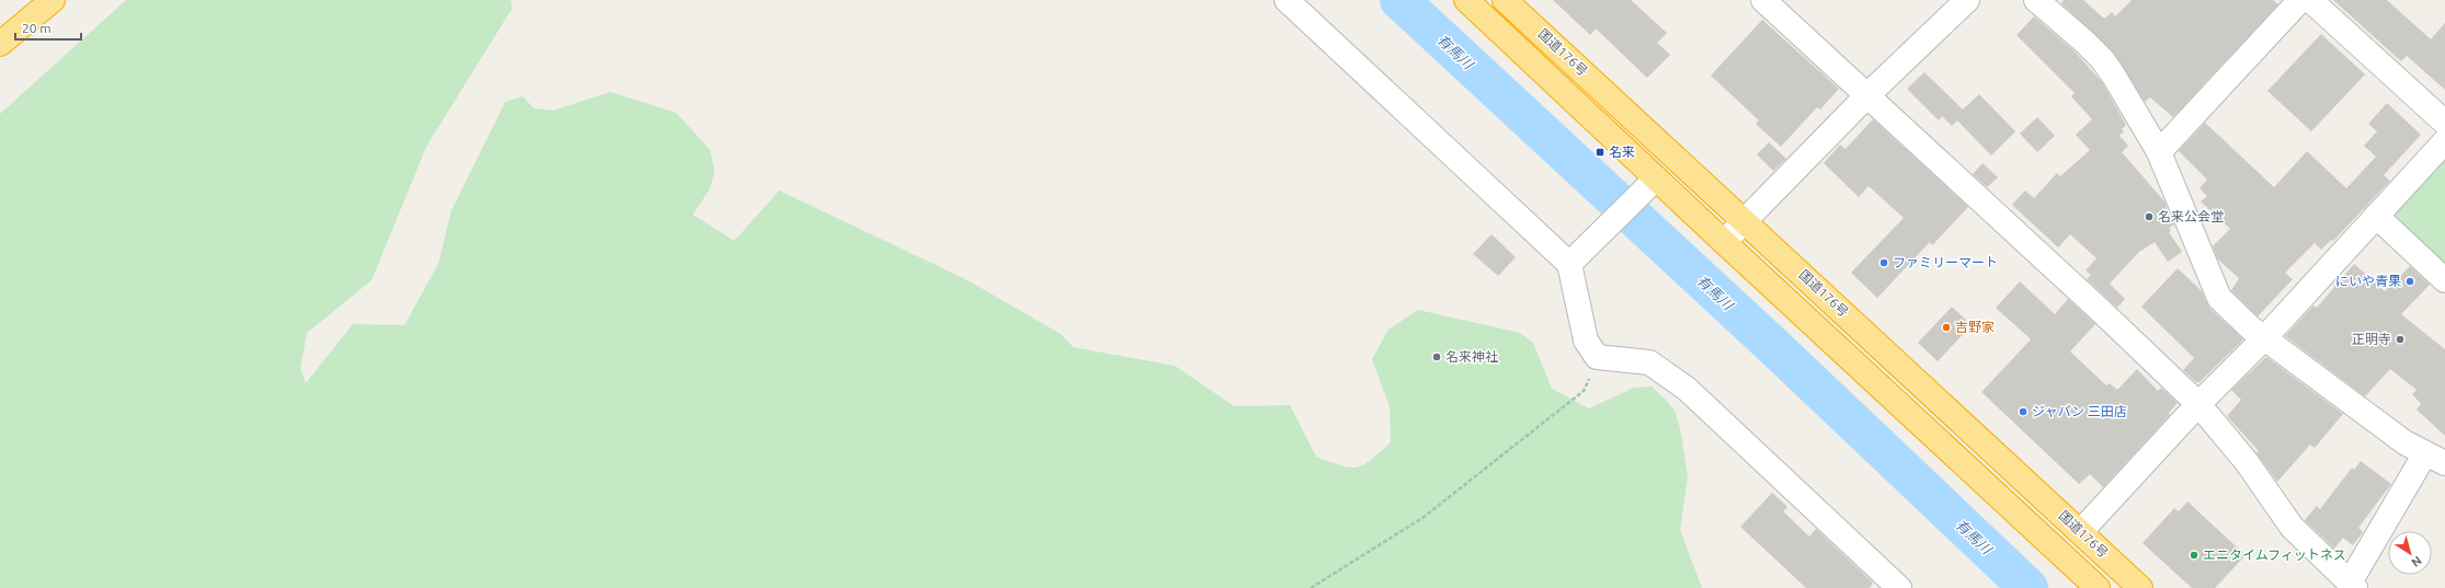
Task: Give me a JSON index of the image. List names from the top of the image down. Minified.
{"streets":{"highway":["国道176号"]},"water":["有馬川"],"places":{"transit":["名来"],"other":["名来公会堂","ファミリーマート","にいや青果","吉野家","正明寺","名来神社","ジャパン 三田店","エニタイムフィットネス"]},"scale_bar":"20 m","north":"bottom right"}
